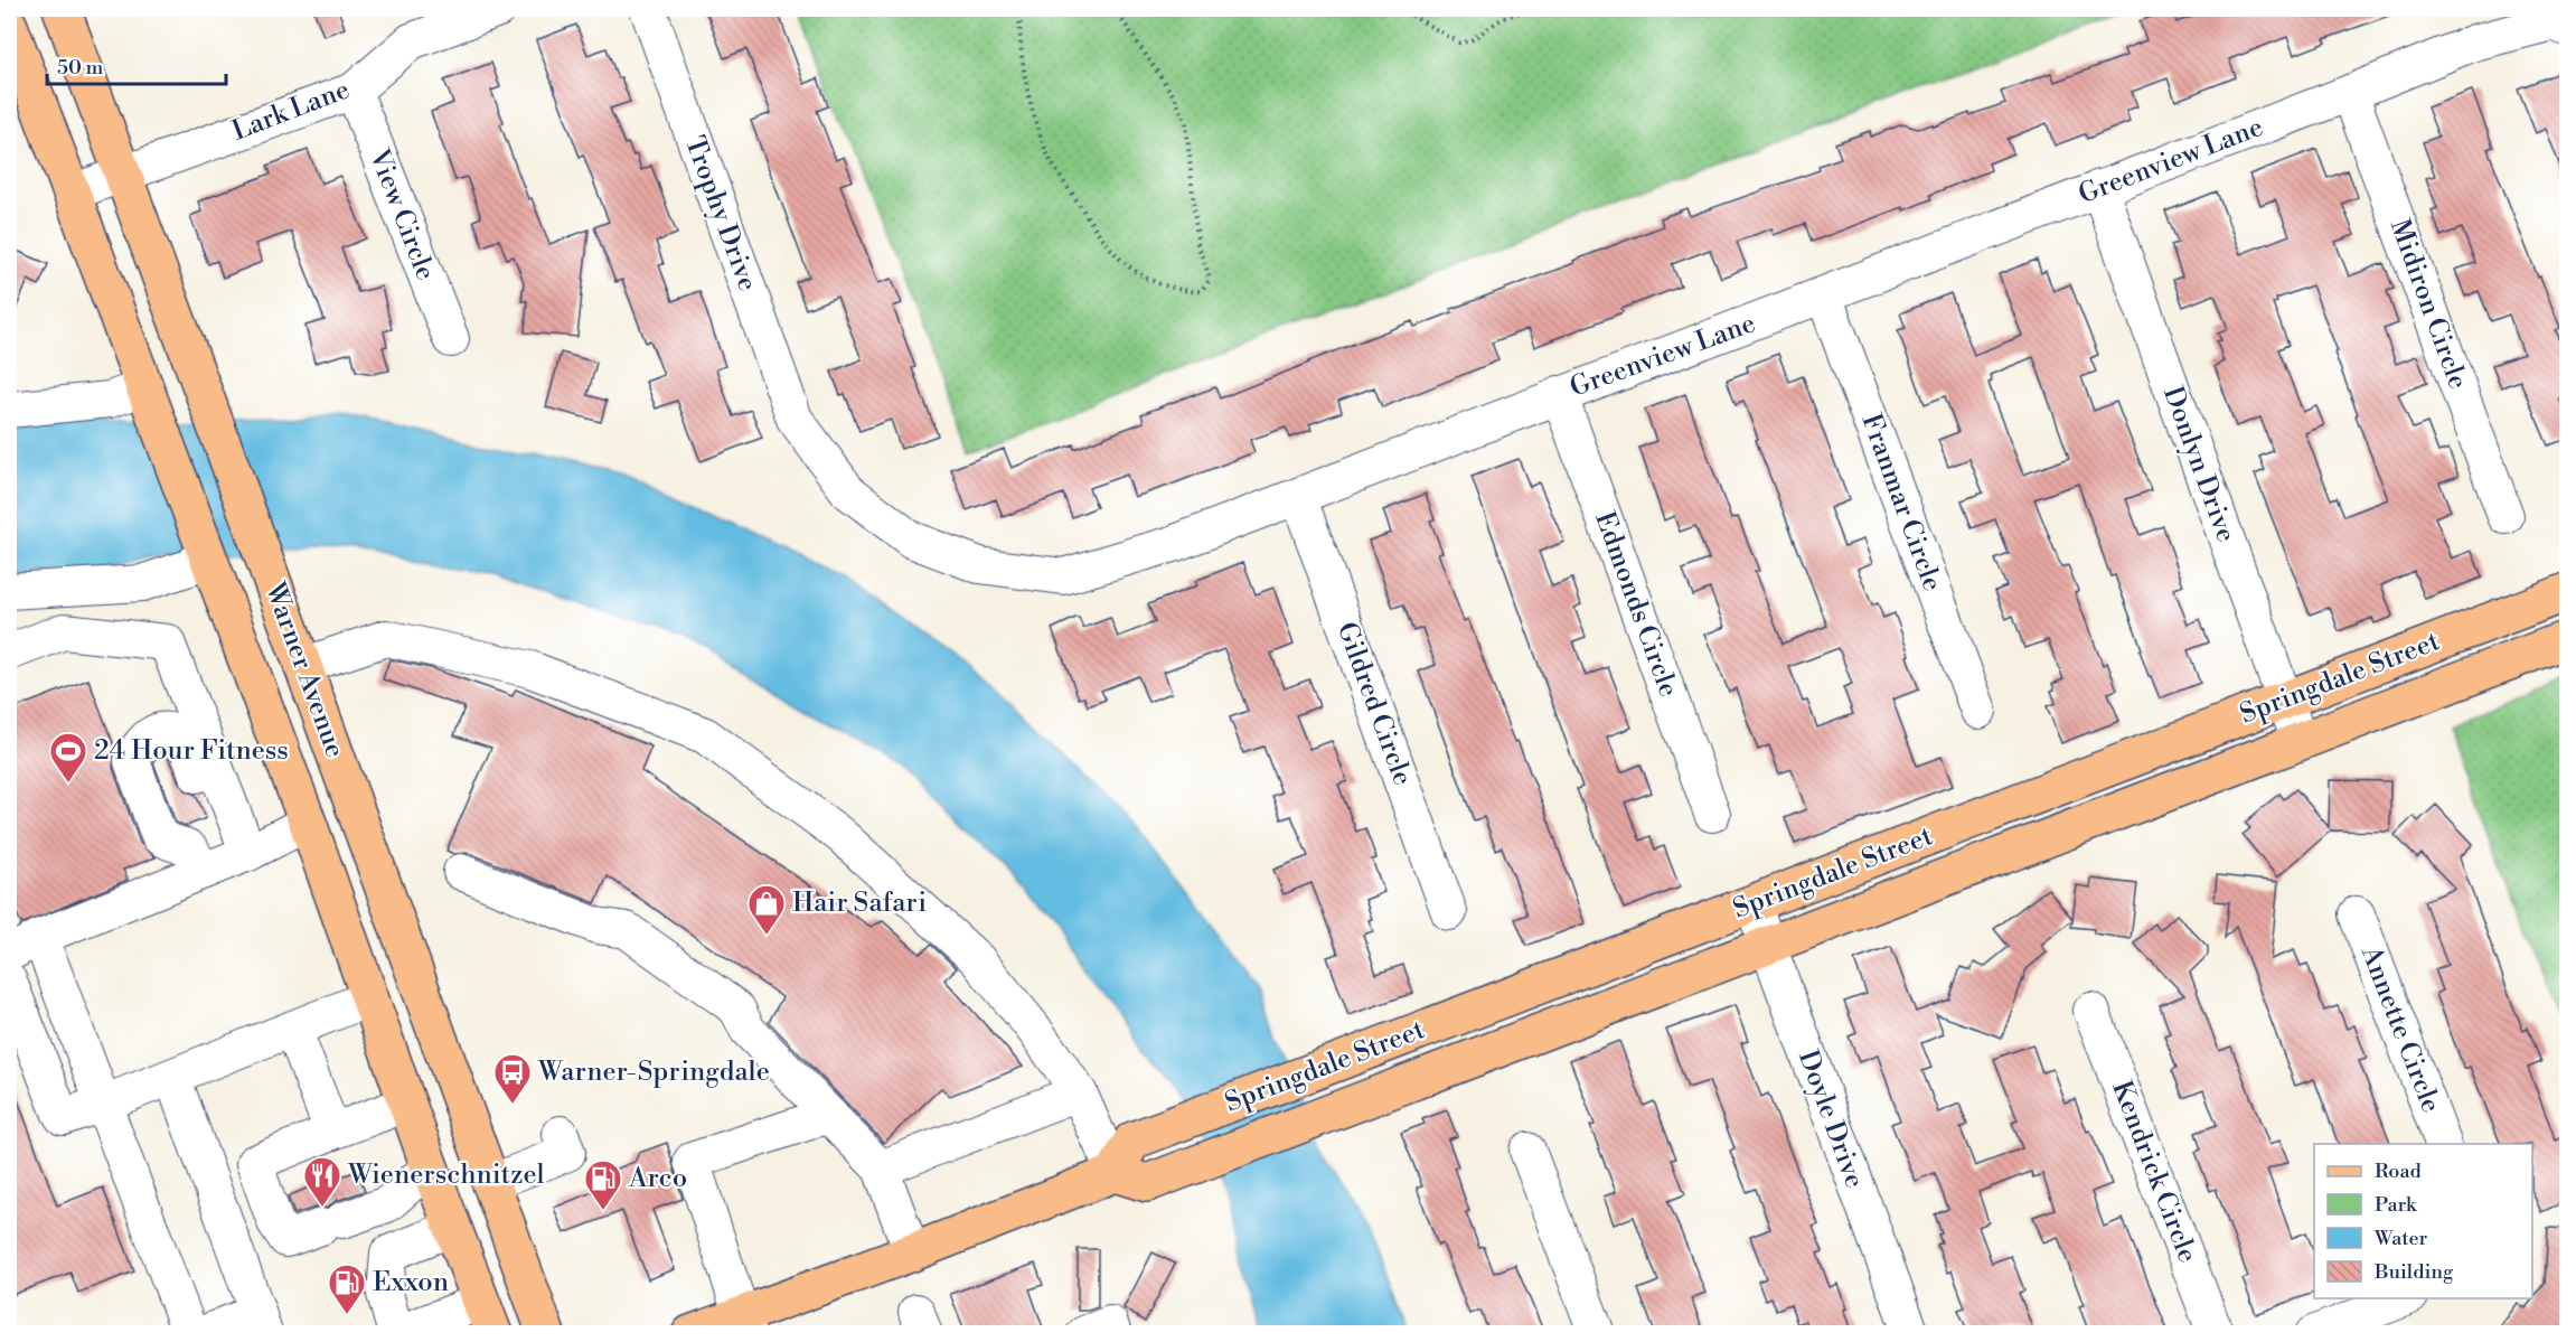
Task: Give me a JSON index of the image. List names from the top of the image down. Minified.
{"streets":{"main road":["Warner Avenue","Springdale Street"],"street":["Lark Lane","Greenview Lane","Trophy Drive","View Circle","Midiron Circle","Donlyn Drive","Franmar Circle","Edmonds Circle","Gildred Circle","Annette Circle","Doyle Drive","Kendrick Circle"]},"crossings":[["Lark Lane","View Circle"],["Lark Lane","Warner Avenue"],["Greenview Lane","Trophy Drive"],["Greenview Lane","Midiron Circle"],["Greenview Lane","Donlyn Drive"],["Greenview Lane","Franmar Circle"],["Greenview Lane","Edmonds Circle"],["Greenview Lane","Gildred Circle"],["Donlyn Drive","Springdale Street"],["Springdale Street","Doyle Drive"]],"places":{"sports":["24 Hour Fitness"],"shop":["Hair Safari"],"bus stop":["Warner-Springdale"],"restaurant":["Wienerschnitzel"],"fuel station":["Arco","Exxon"]},"legend":["Road","Park","Water","Building"],"scale_bar":"50 m"}
